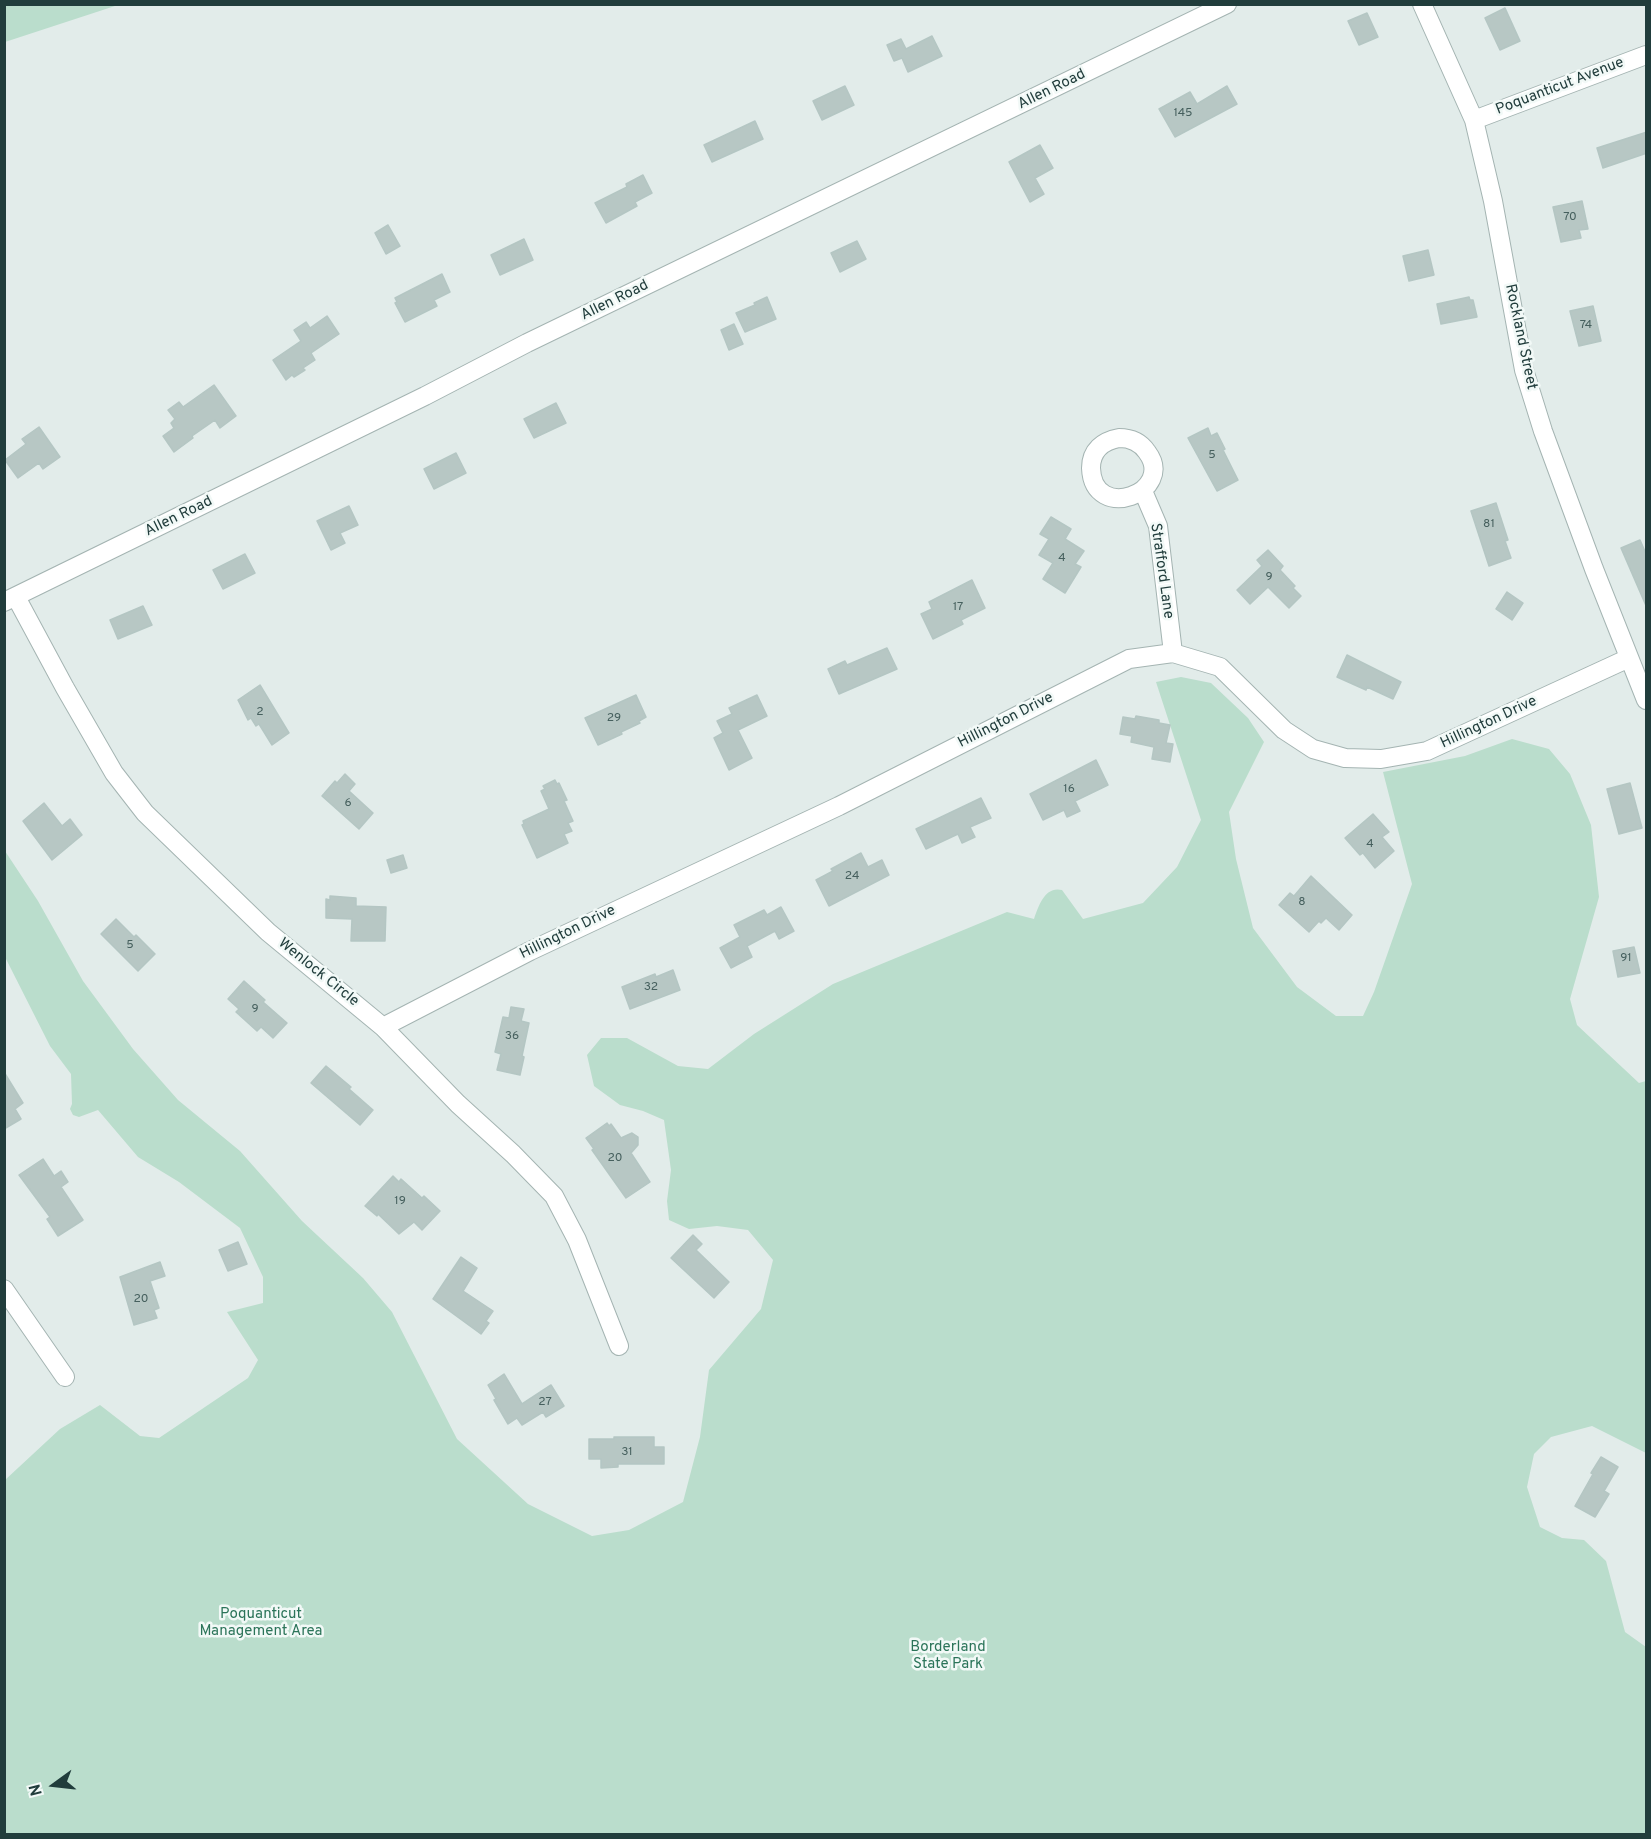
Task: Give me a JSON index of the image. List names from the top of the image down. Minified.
{"streets":{"street":["Poquanticut Avenue","Allen Road","Rockland Street","Strafford Lane","Hillington Drive","Wenlock Circle"]},"crossings":[["Poquanticut Avenue","Rockland Street"],["Allen Road","Wenlock Circle"],["Rockland Street","Hillington Drive"],["Strafford Lane","Hillington Drive"],["Hillington Drive","Wenlock Circle"]],"parks":["Poquanticut Management Area","Borderland State Park"],"house_numbers":["145","70","74","5","81","4","9","17","2","29","16","6","4","24","8","5","91","32","9","36","20","19","20","27","31"],"north":"left"}
